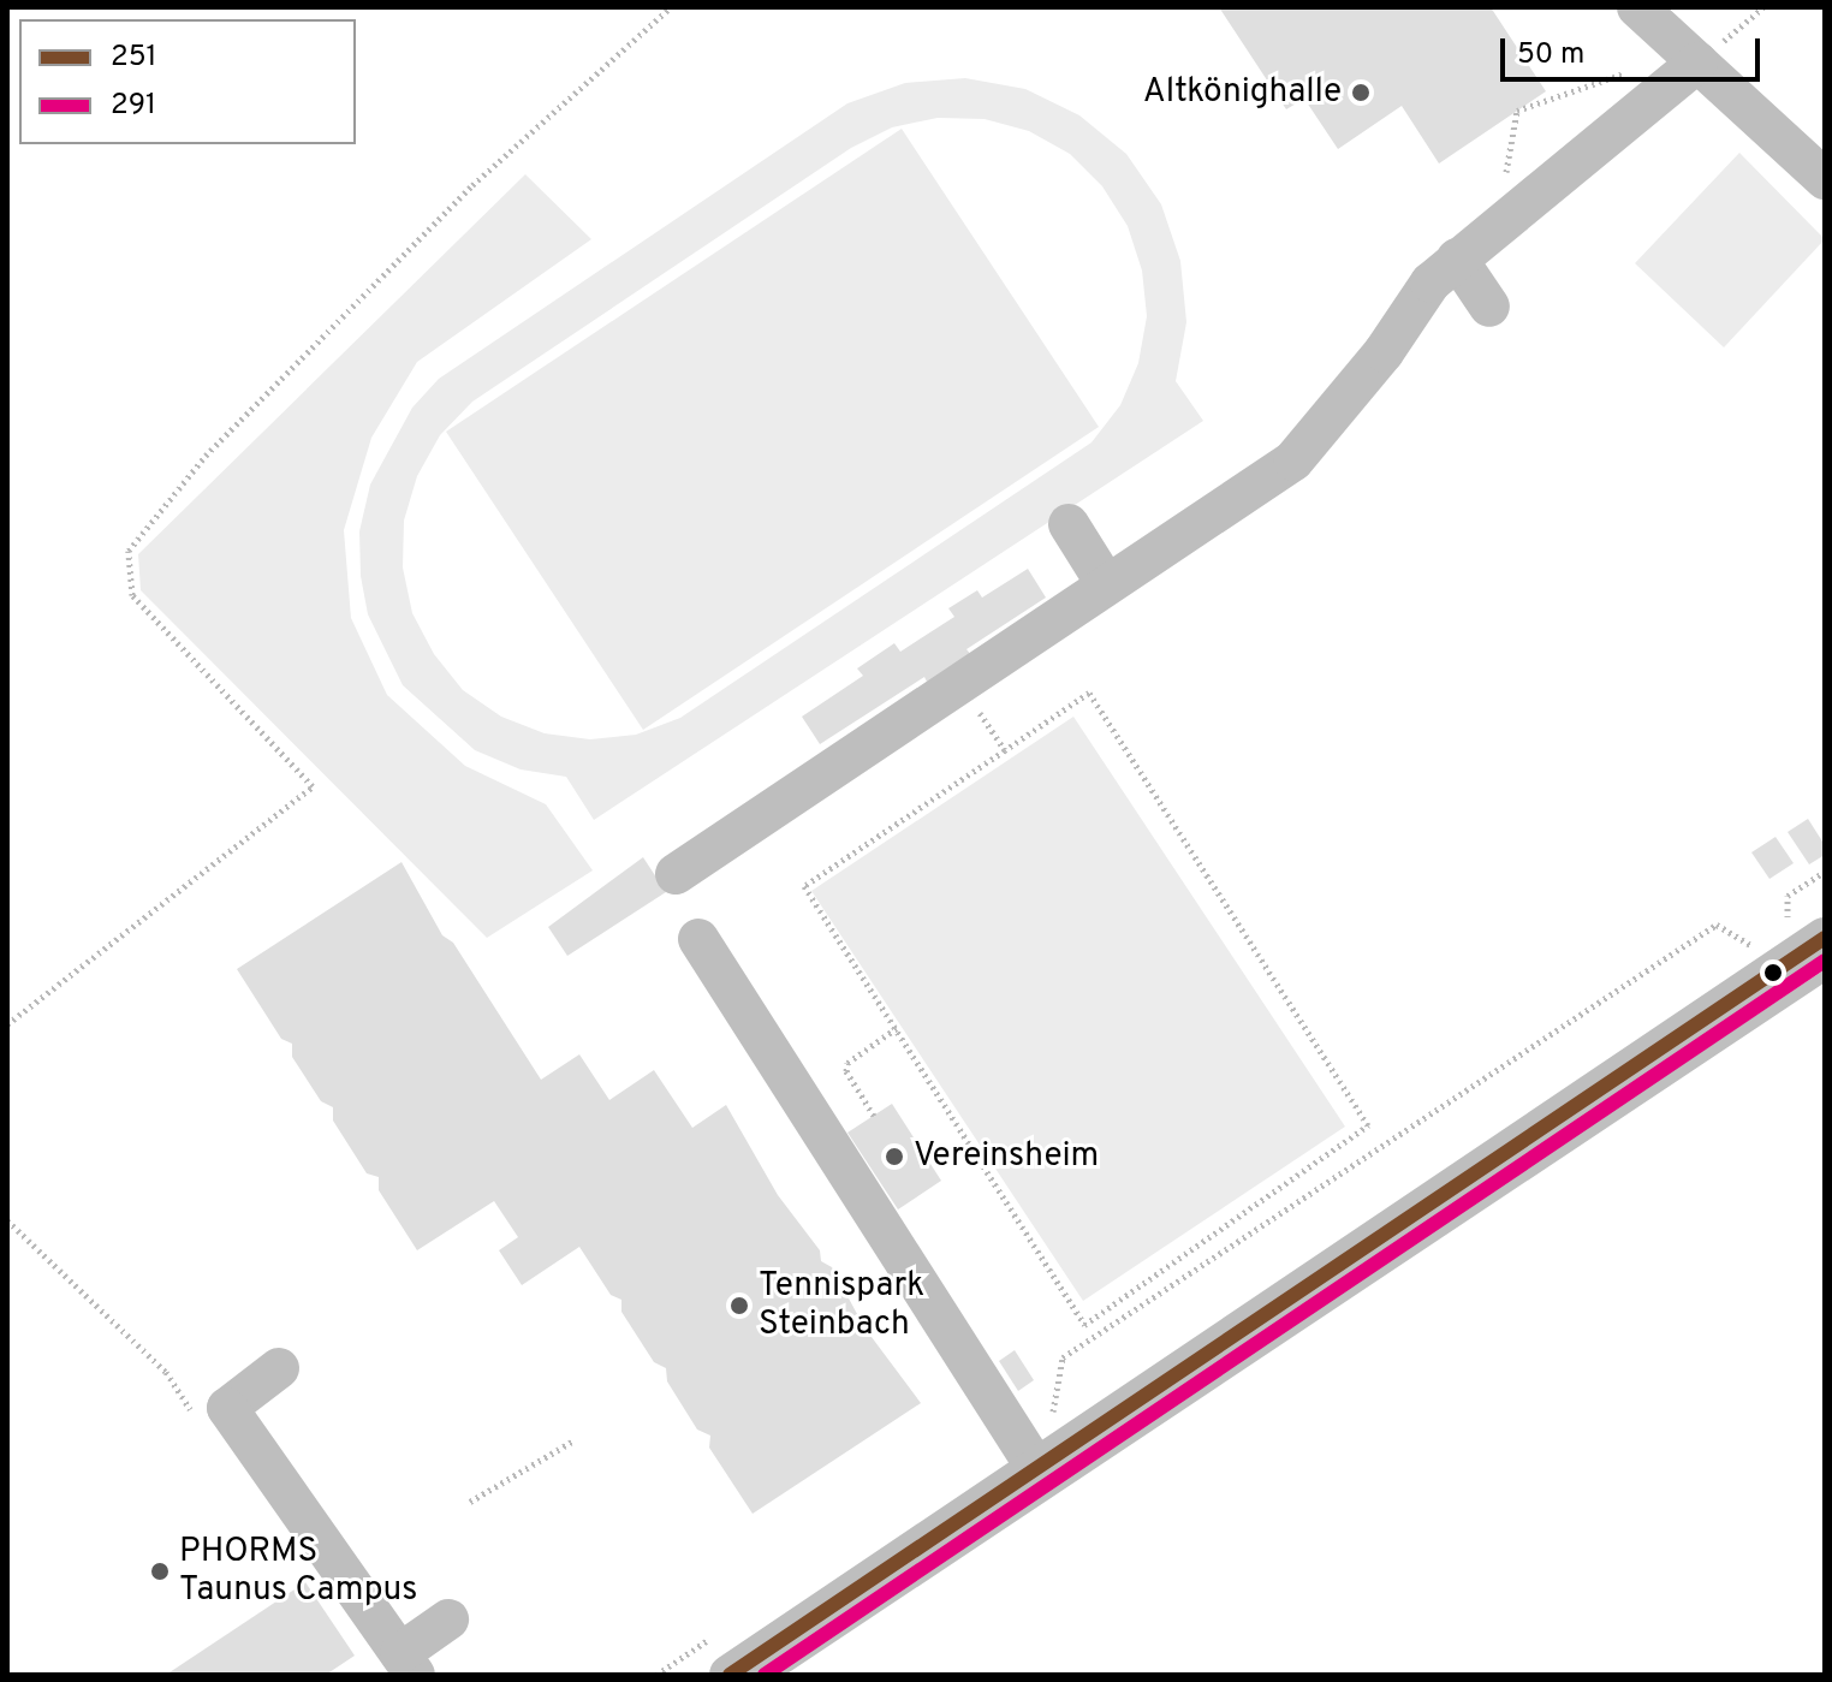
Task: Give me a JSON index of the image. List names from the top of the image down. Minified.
{"places":["Altkönighalle","Vereinsheim","Tennispark Steinbach","PHORMS Taunus Campus"],"lines":["transit line 251","transit line 291"],"legend":["251","291"],"scale_bar":"50 m"}
